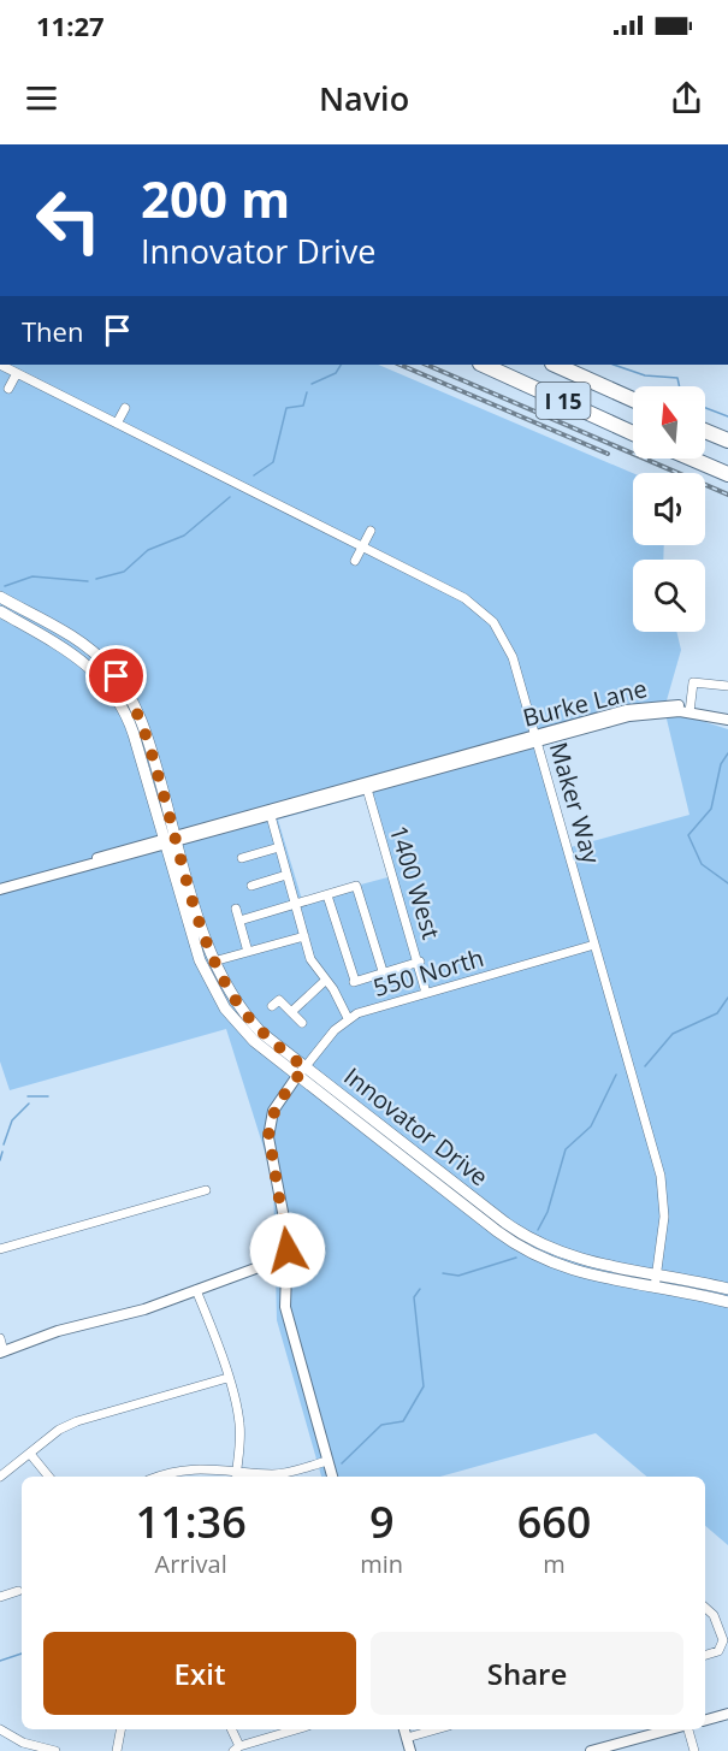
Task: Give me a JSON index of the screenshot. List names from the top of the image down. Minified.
{"streets":{"highway":["I 15"],"main road":["Innovator Drive"],"street":["Burke Lane","Maker Way","1400 West","550 North"]},"crossings":[["Burke Lane","Maker Way"],["Burke Lane","1400 West"],["Burke Lane","Innovator Drive"],["Maker Way","550 North"],["Maker Way","Innovator Drive"],["1400 West","550 North"],["550 North","Innovator Drive"]],"north":"top","page":{"status":"11:27","header":"Navio","turn":["200 m","Innovator Drive"],"then":"Then","eta":["11:36","Arrival","9","min","660","m"],"buttons":["Exit","Share"]}}
